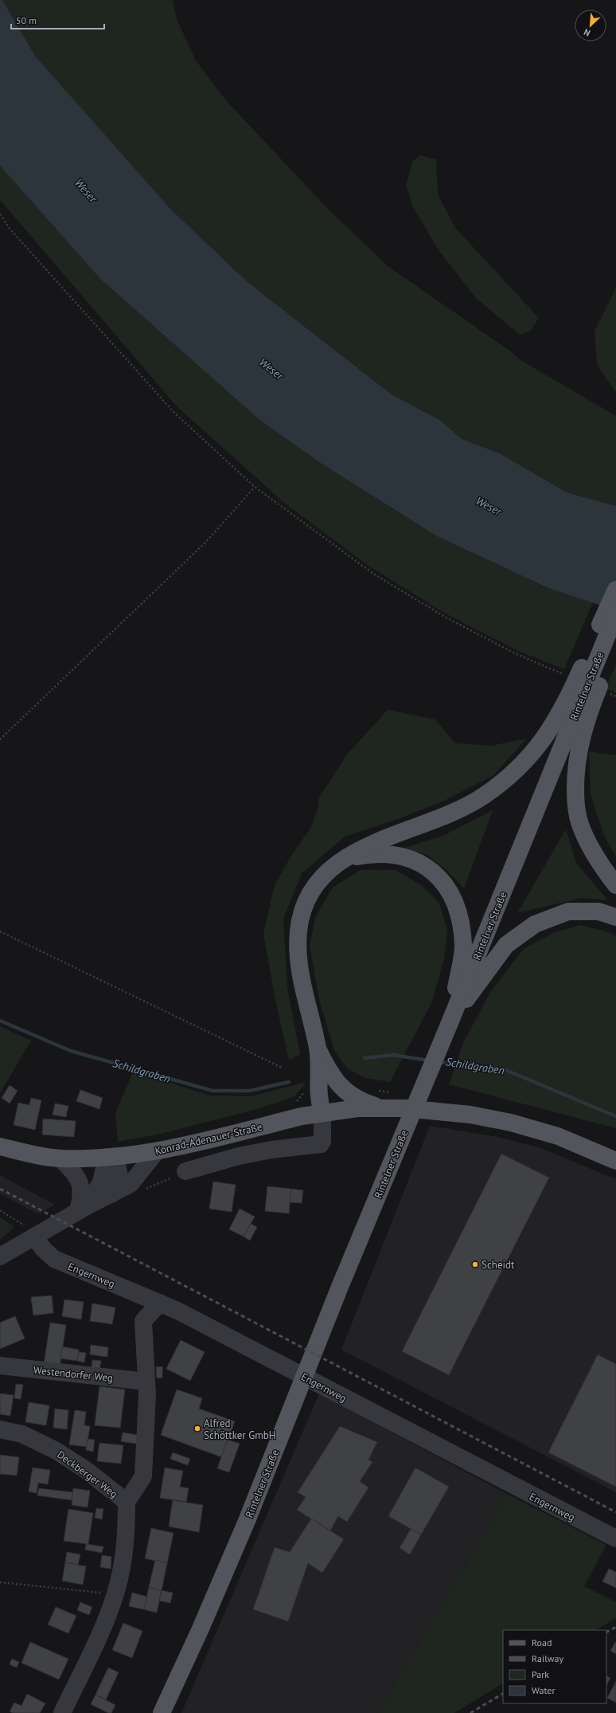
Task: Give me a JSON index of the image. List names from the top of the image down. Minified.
{"streets":{"main road":["Rintelner Straße","Konrad-Adenauer-Straße"],"street":["Engernweg","Westendorfer Weg","Deckberger Weg"]},"water":["Weser","Schildgraben"],"places":["Scheidt","Alfred Schöttker GmbH"],"legend":["Road","Railway","Park","Water"],"scale_bar":"50 m","north":"bottom left"}
